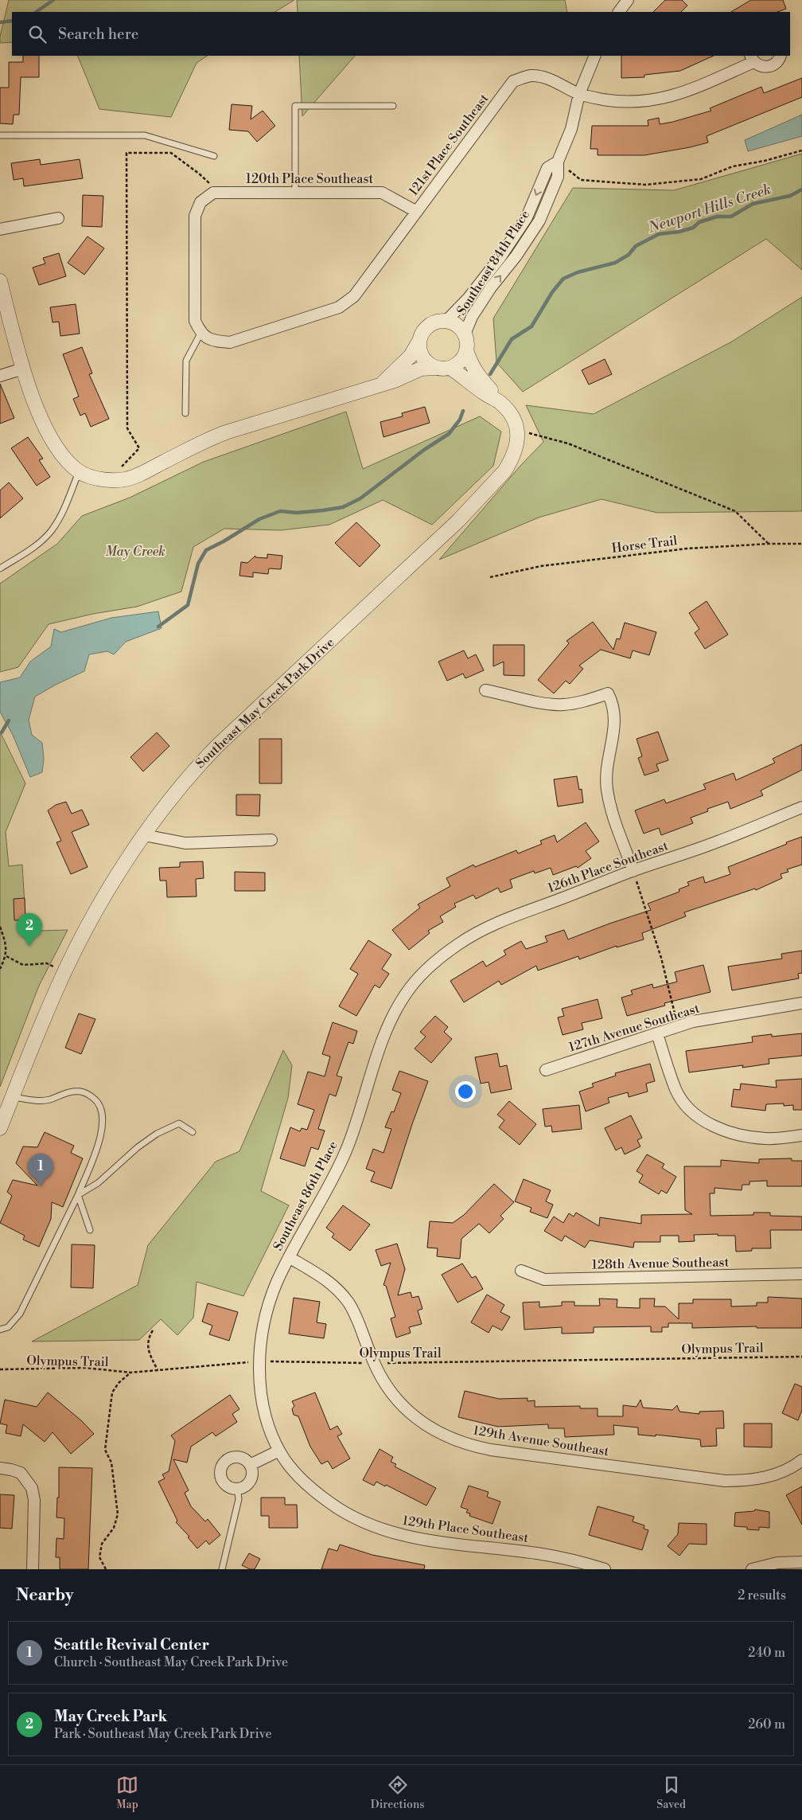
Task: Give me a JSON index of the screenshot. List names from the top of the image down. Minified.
{"streets":{"street":["121st Place Southeast","120th Place Southeast","Southeast 84th Place","Southeast May Creek Park Drive","126th Place Southeast","127th Avenue Southeast","Southeast 86th Place","128th Avenue Southeast","129th Avenue Southeast","129th Place Southeast"],"path":["Horse Trail","Olympus Trail"]},"crossings":[["121st Place Southeast","120th Place Southeast"],["121st Place Southeast","Southeast 84th Place"],["Southeast 84th Place","Southeast May Creek Park Drive"],["126th Place Southeast","Southeast 86th Place"],["Southeast 86th Place","Olympus Trail"],["Southeast 86th Place","129th Avenue Southeast"],["Southeast 86th Place","129th Place Southeast"],["Olympus Trail","129th Avenue Southeast"]],"water":["Newport Hills Creek"],"parks":["May Creek"],"page":{"search":"Search here","pins":["2","1"],"heading":["Nearby","2 results"],"list":[{"mark":"1","name":"Seattle Revival Center","note":"Church · Southeast May Creek Park Drive","value":"240 m"},{"mark":"2","name":"May Creek Park","note":"Park · Southeast May Creek Park Drive","value":"260 m"}],"nav":["Map","Directions","Saved"]}}
